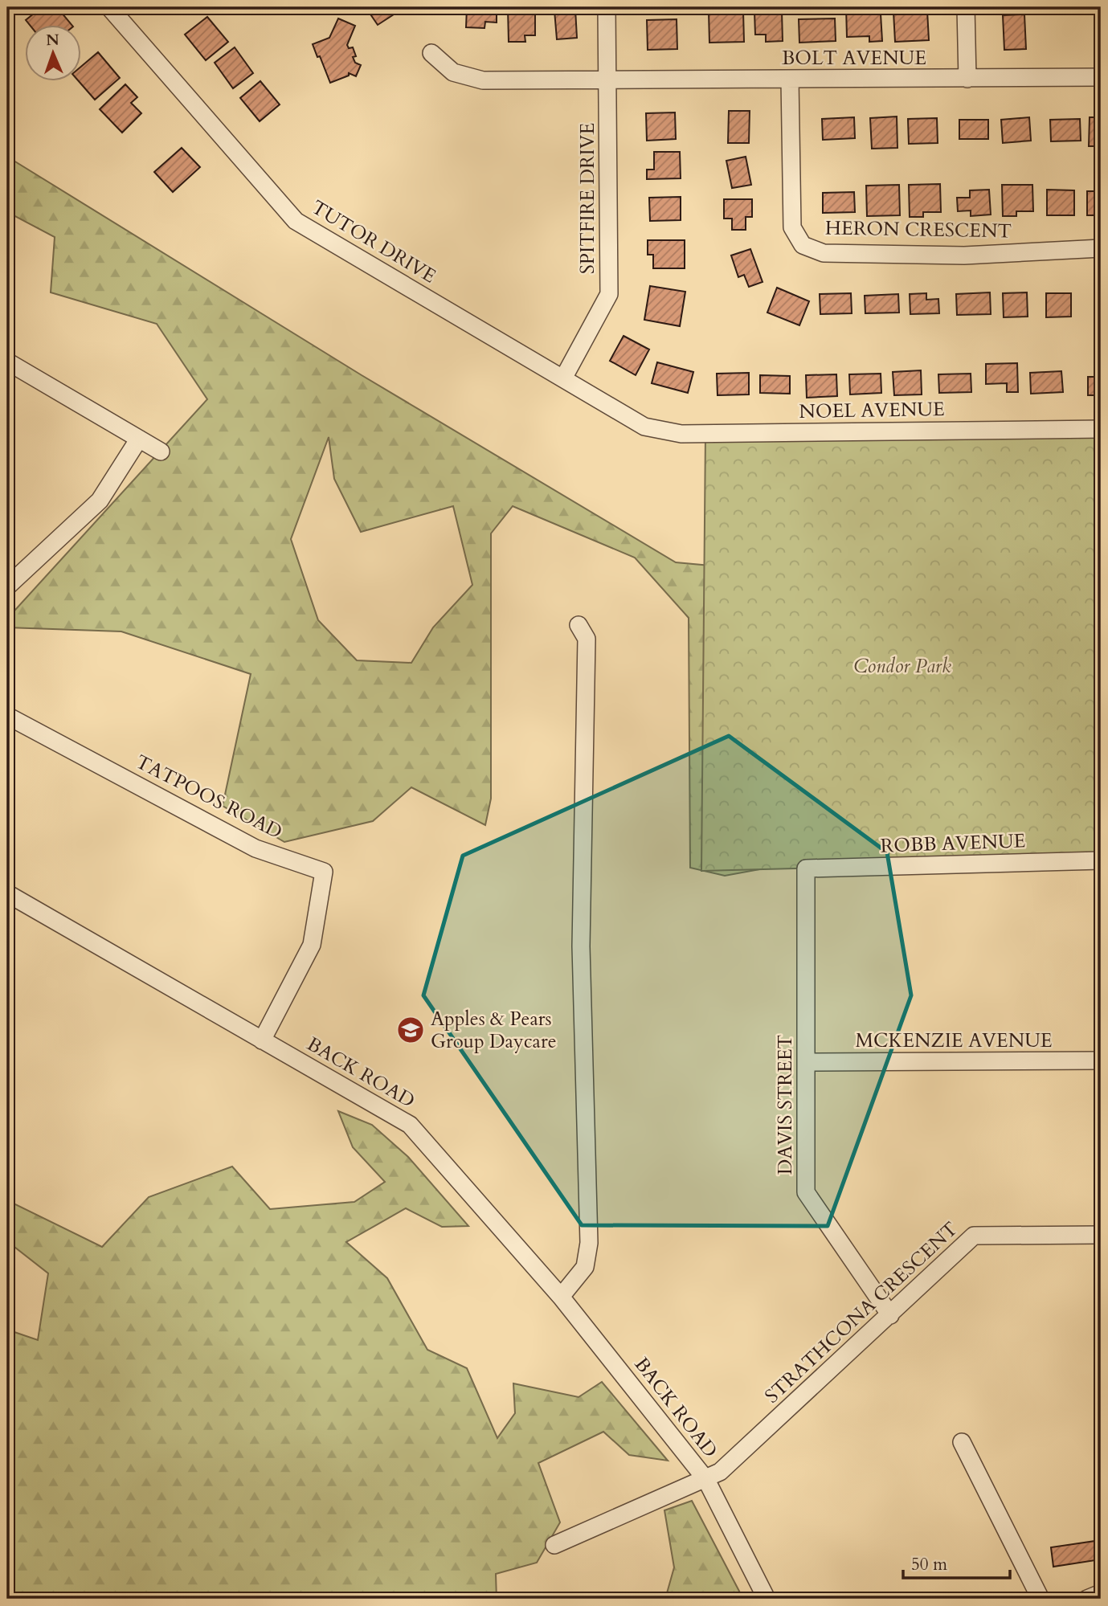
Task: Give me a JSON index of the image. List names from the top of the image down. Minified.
{"streets":{"street":["BOLT AVENUE","SPITFIRE DRIVE","HERON CRESCENT","TUTOR DRIVE","NOEL AVENUE","TATPOOS ROAD","ROBB AVENUE","MCKENZIE AVENUE","BACK ROAD","DAVIS STREET","STRATHCONA CRESCENT"]},"crossings":[["BOLT AVENUE","SPITFIRE DRIVE"],["BOLT AVENUE","HERON CRESCENT"],["SPITFIRE DRIVE","TUTOR DRIVE"],["TUTOR DRIVE","NOEL AVENUE"],["TATPOOS ROAD","BACK ROAD"],["ROBB AVENUE","DAVIS STREET"],["MCKENZIE AVENUE","DAVIS STREET"],["BACK ROAD","STRATHCONA CRESCENT"],["DAVIS STREET","STRATHCONA CRESCENT"]],"parks":["Condor Park"],"places":{"school or university":["Apples & Pears Group Daycare"]},"scale_bar":"50 m","north":"top"}
